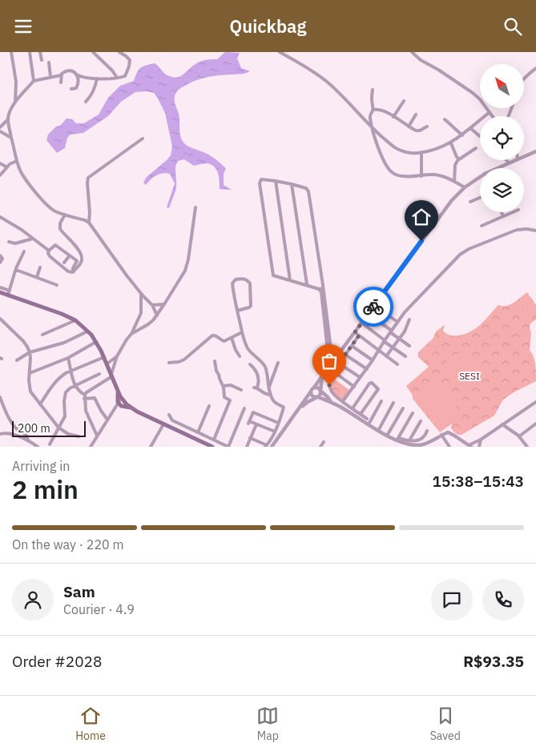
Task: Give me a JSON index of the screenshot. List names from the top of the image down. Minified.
{"parks":["SESI"],"scale_bar":"200 m","north":"top left","page":{"header":"Quickbag","scale":"200 m","heading":["2 min","Arriving in","15:38–15:43"],"panel":["Sam","Courier · 4.9","Order #2028","R$93.35"],"bar":"On the way · 220 m","tabs":["Home","Map","Saved"]}}
